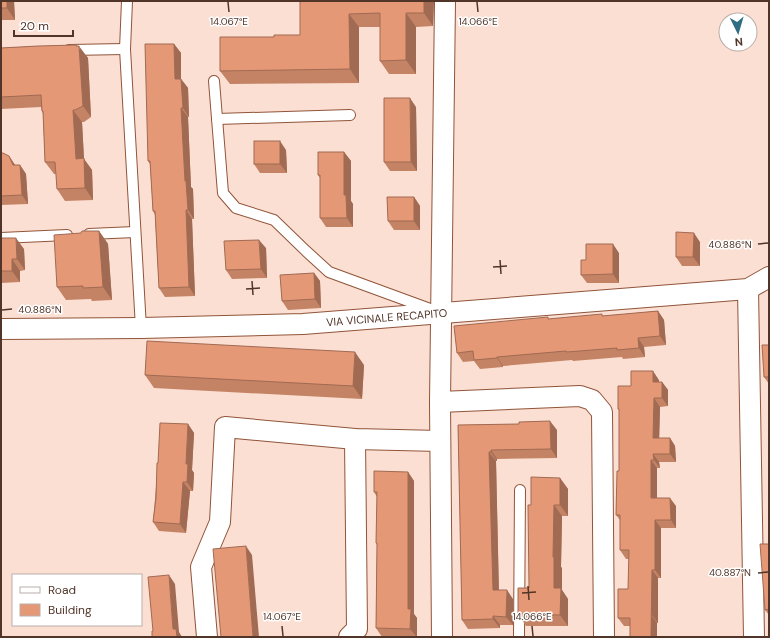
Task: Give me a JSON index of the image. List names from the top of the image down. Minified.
{"streets":{"street":["VIA VICINALE RECAPITO"]},"legend":["Road","Building"],"scale_bar":"20 m","north":"bottom","coordinates":["14.067°E","14.066°E","40.886°N","40.887°N"]}
